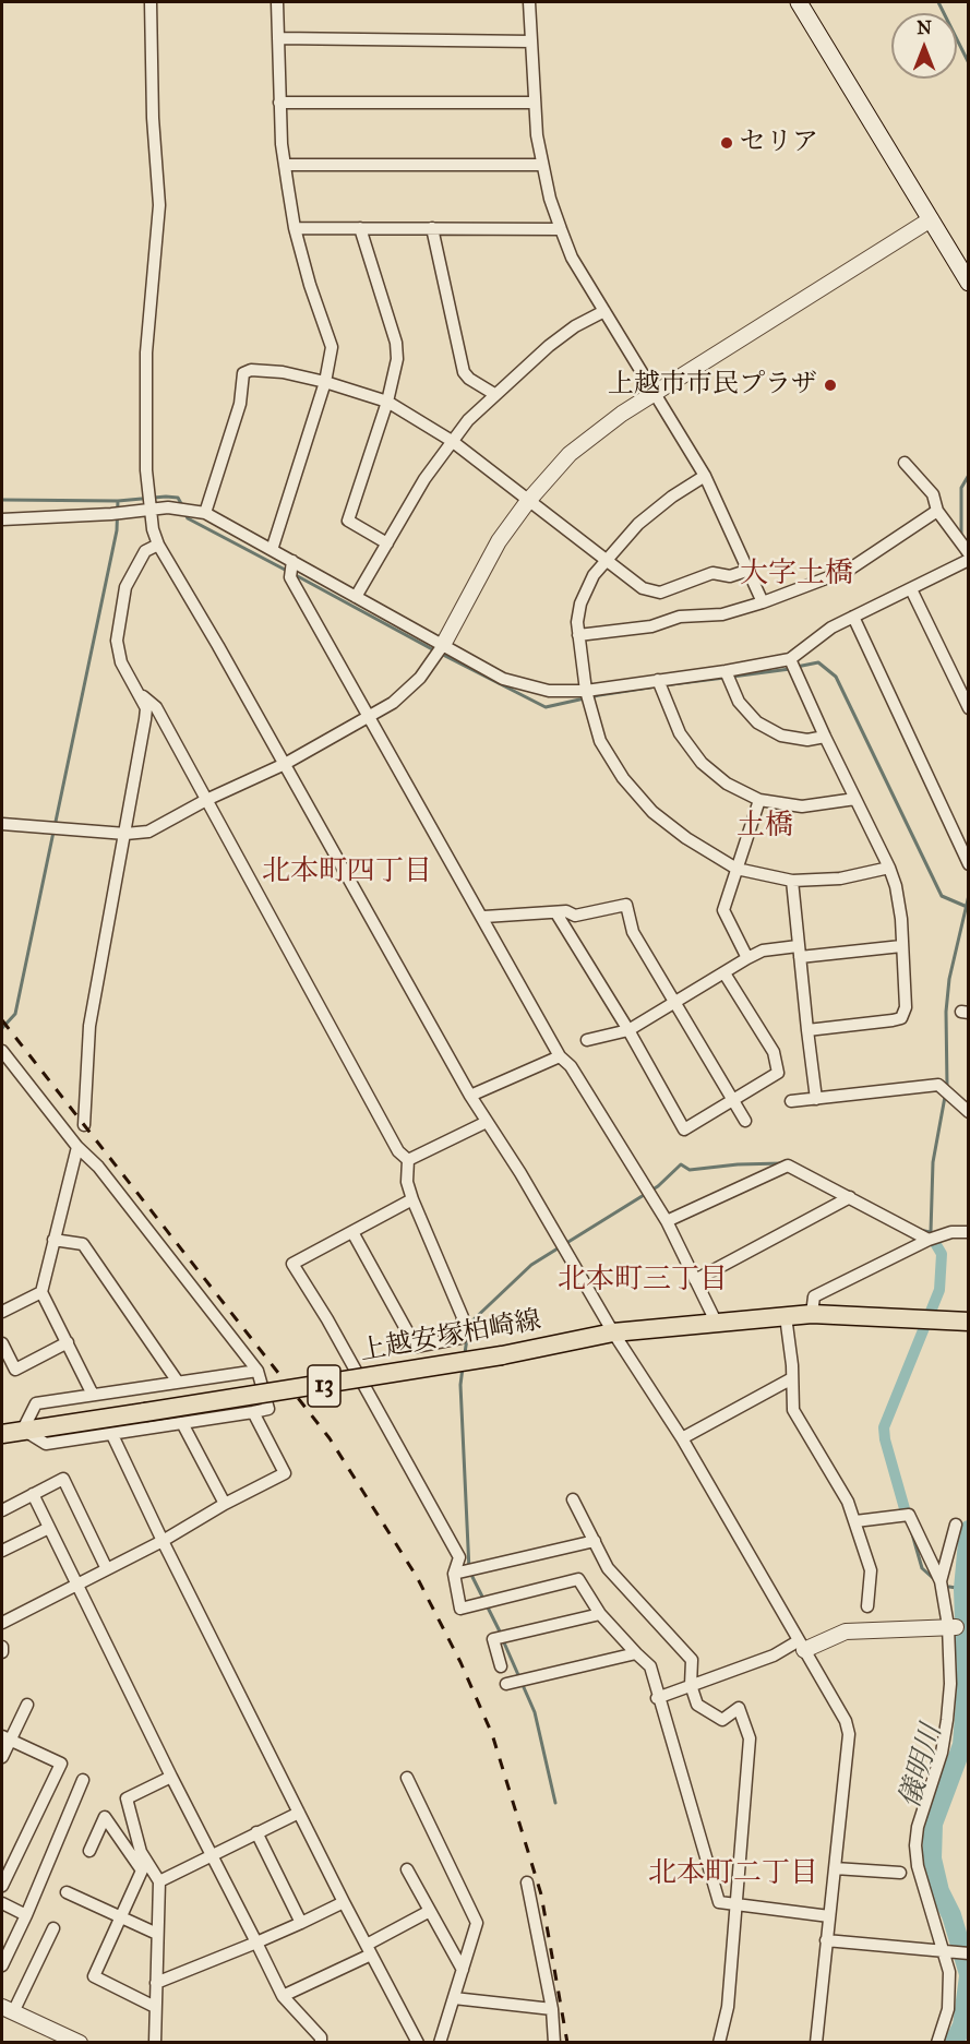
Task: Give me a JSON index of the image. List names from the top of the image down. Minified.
{"streets":{"main road":["上越安塚柏崎線","13"]},"districts":["大字土橋","土橋","北本町四丁目","北本町三丁目","北本町二丁目"],"water":["儀明川"],"places":["セリア","上越市市民プラザ"],"north":"top"}
